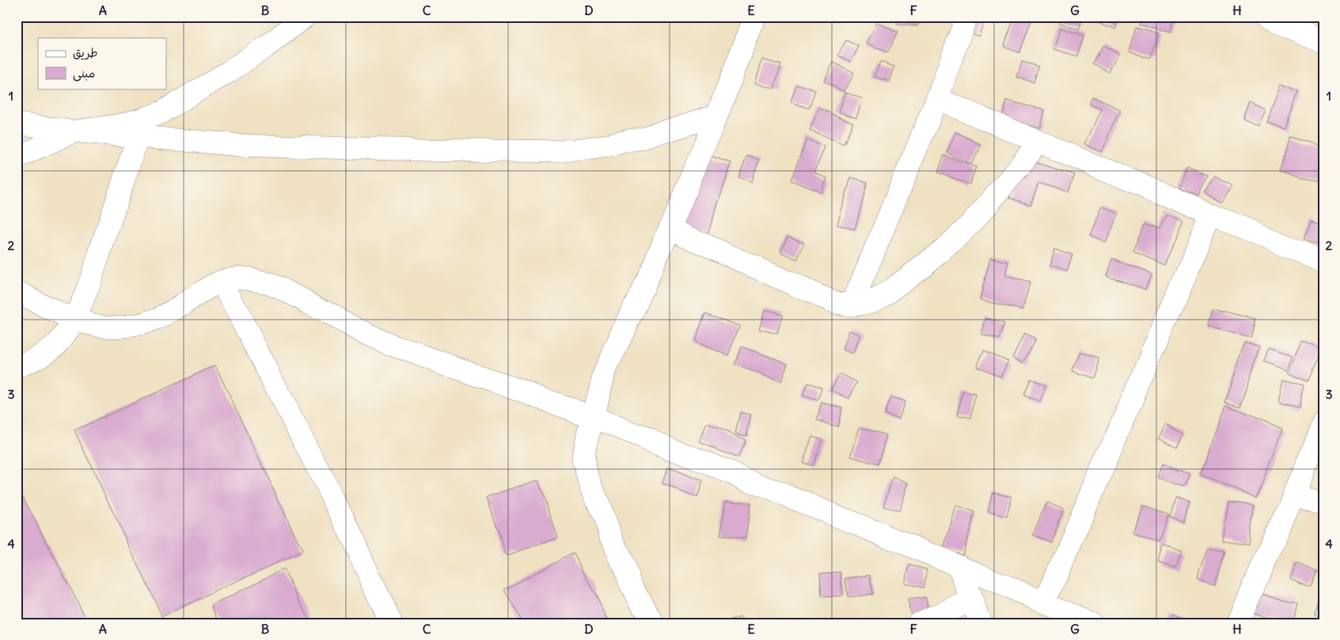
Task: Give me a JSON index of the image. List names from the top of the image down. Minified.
{"legend":["طريق","مبنى"],"grid":{"columns":["A","B","C","D","E","F","G","H"],"rows":["1","2","3","4"]}}
